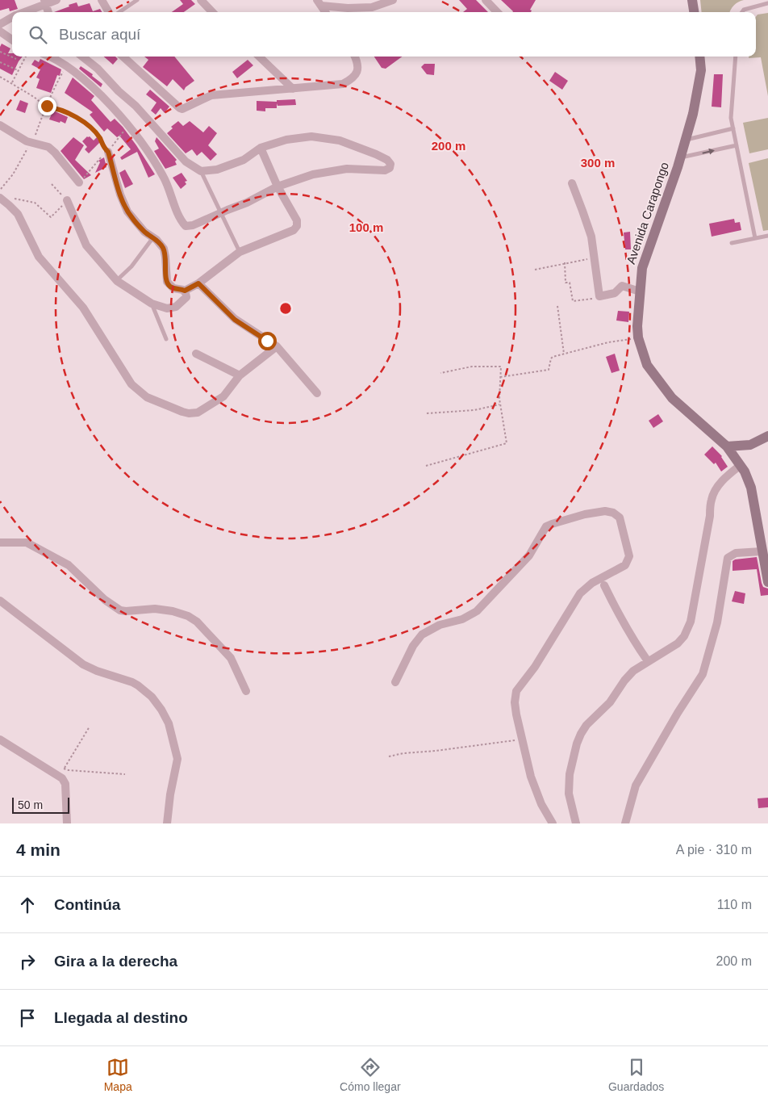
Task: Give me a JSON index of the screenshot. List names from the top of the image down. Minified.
{"streets":{"street":["Avenida Carapongo"]},"scale_bar":"50 m","page":{"search":"Buscar aquí","scale":"50 m","heading":["4 min","A pie · 310 m"],"list":[["Continúa","110 m"],["Gira a la derecha","200 m"],"Llegada al destino"],"nav":["Mapa","Cómo llegar","Guardados"]},"rings":["200 m","300 m","100 m"]}
